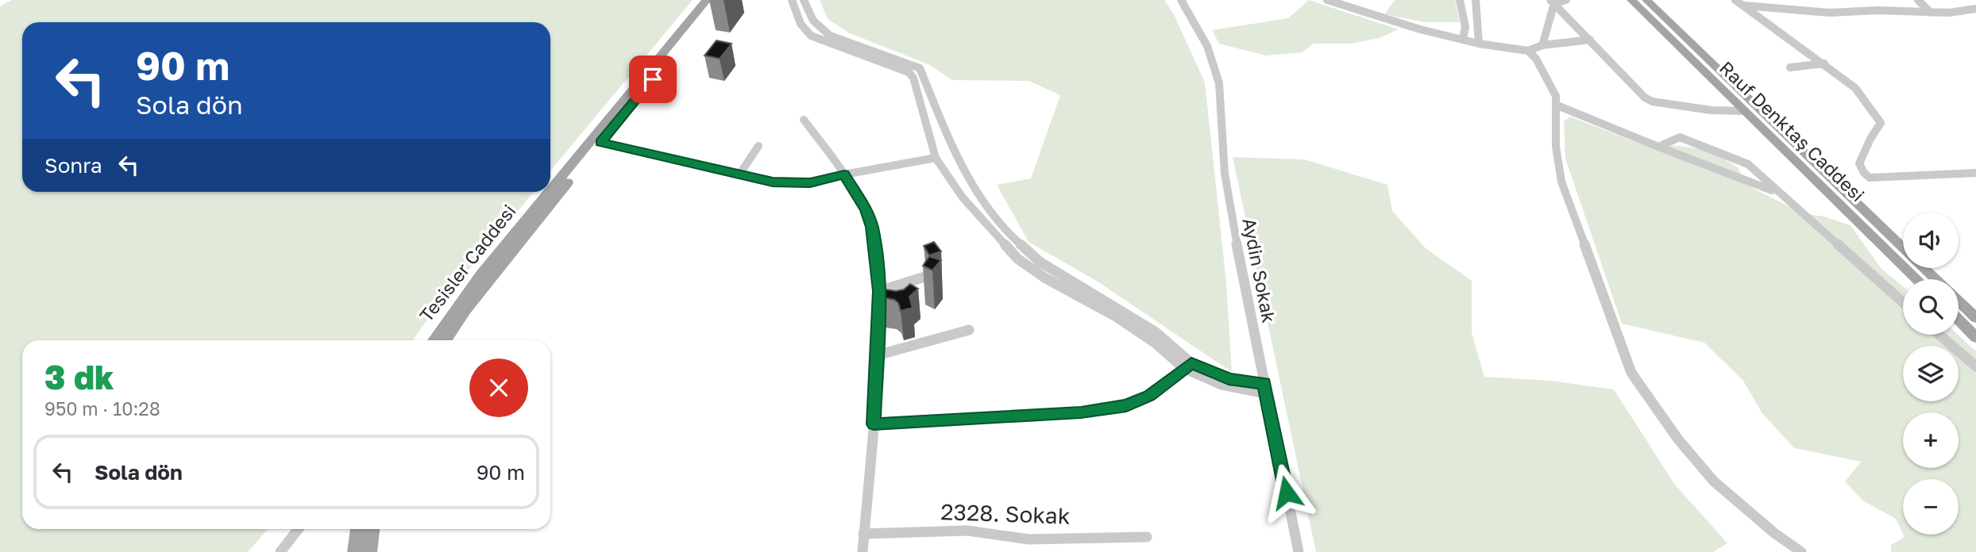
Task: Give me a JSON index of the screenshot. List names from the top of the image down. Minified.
{"streets":{"main road":["Rauf Denktaş Caddesi","Tesisler Caddesi"],"street":["Aydin Sokak","2328. Sokak"]},"page":{"turn":["90 m","Sola dön"],"then":"Sonra","map_buttons":["+","−"],"heading":["3 dk","950 m · 10:28"],"list":[{"name":"Sola dön","value":"90 m"}]}}
